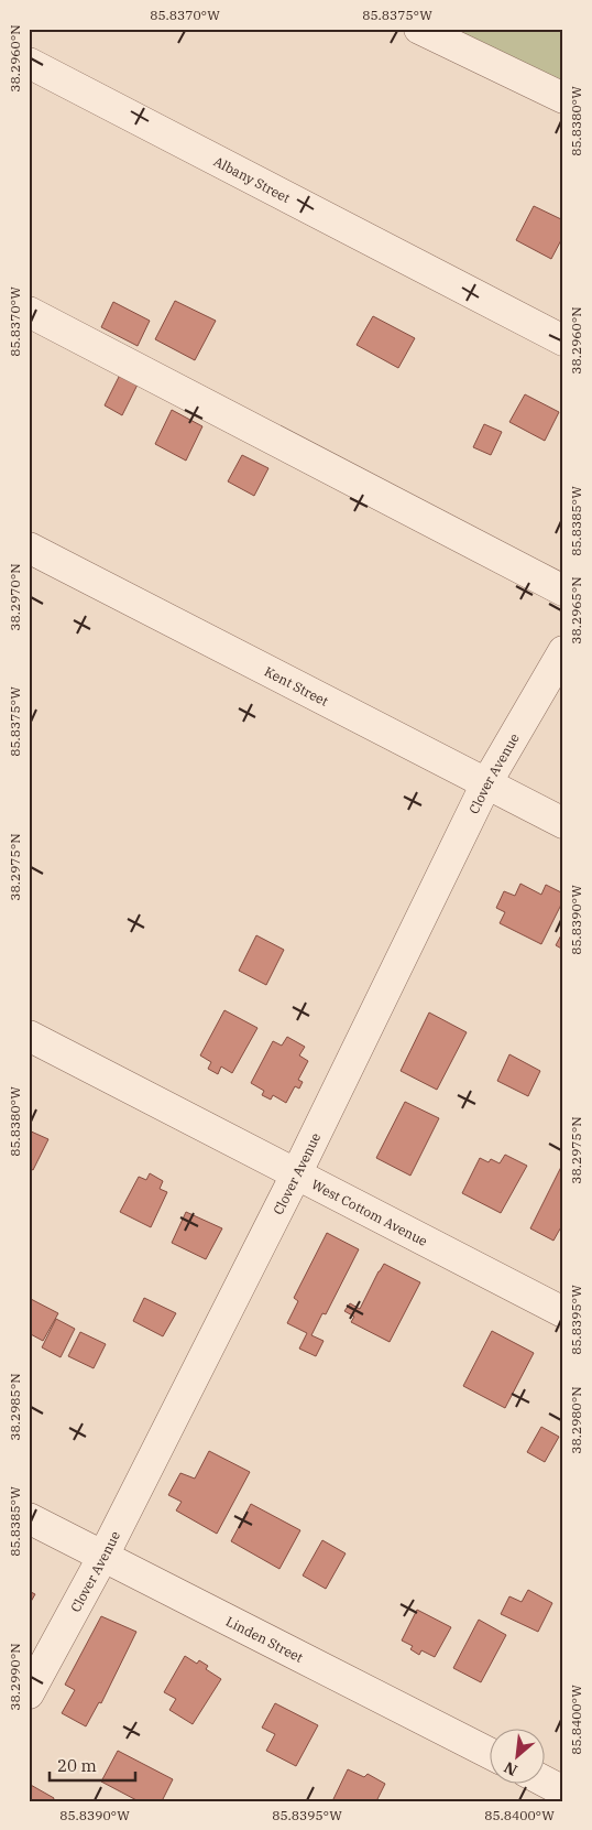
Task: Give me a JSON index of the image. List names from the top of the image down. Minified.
{"streets":{"street":["Albany Street","Kent Street","Clover Avenue","West Cottom Avenue","Linden Street"]},"crossings":[["Kent Street","Clover Avenue"],["Clover Avenue","West Cottom Avenue"],["Clover Avenue","Linden Street"]],"scale_bar":"20 m","north":"bottom left","coordinates":["85.8370°W","85.8375°W","38.2960°N","85.8380°W","85.8385°W","38.2970°N","38.2965°N","38.2975°N","85.8390°W","85.8395°W","38.2985°N","38.2980°N","38.2990°N","85.8400°W"]}
